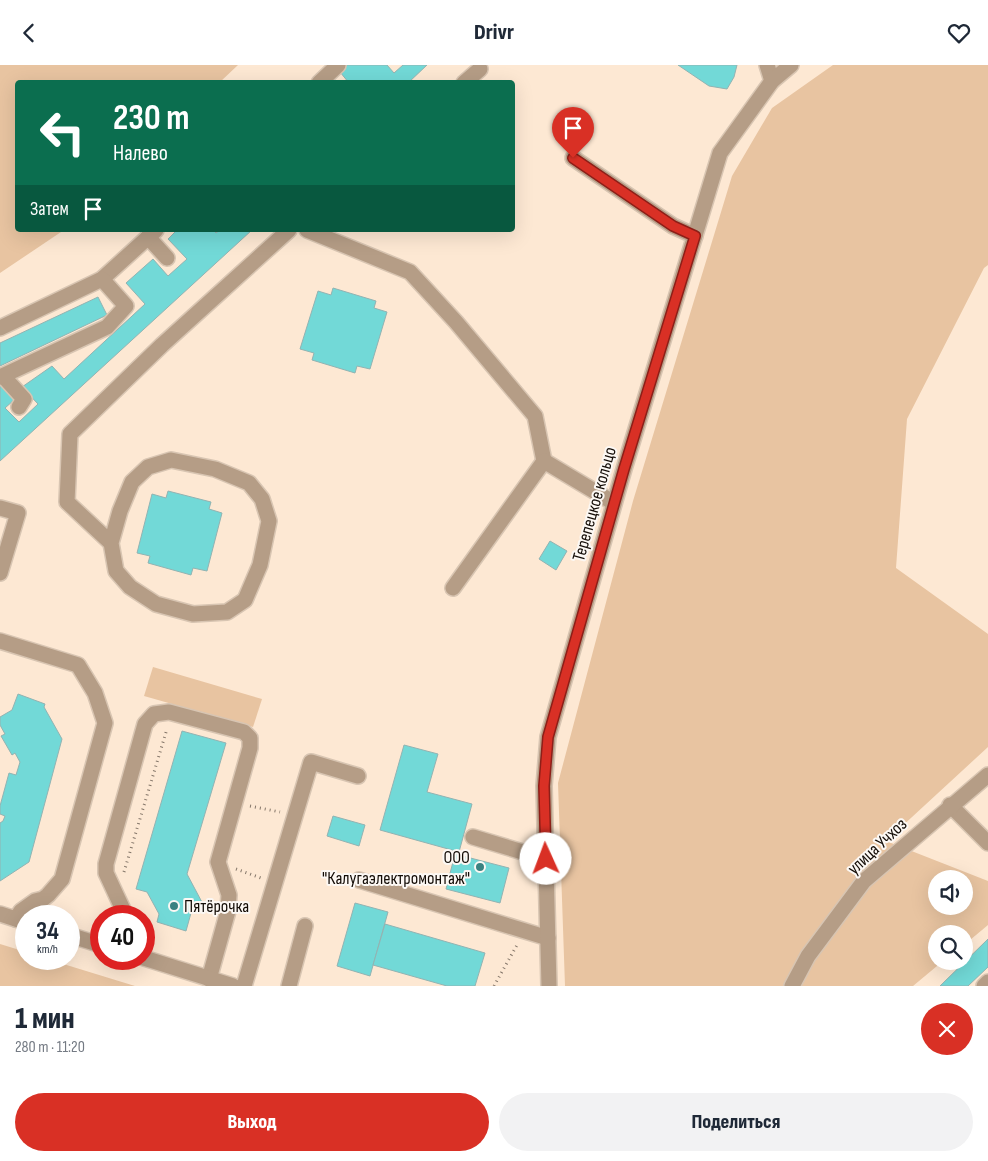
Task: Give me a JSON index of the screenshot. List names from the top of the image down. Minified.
{"streets":{"street":["Терепецкое кольцо","улица Учхоз"]},"places":["ООО \"Калугаэлектромонтаж\"","Пятёрочка"],"page":{"header":"Drivr","turn":["230 m","Налево"],"then":"Затем","speed":"34 km/h","limit":"40","heading":["1 мин","280 m · 11:20"],"buttons":["Выход","Поделиться"]}}
